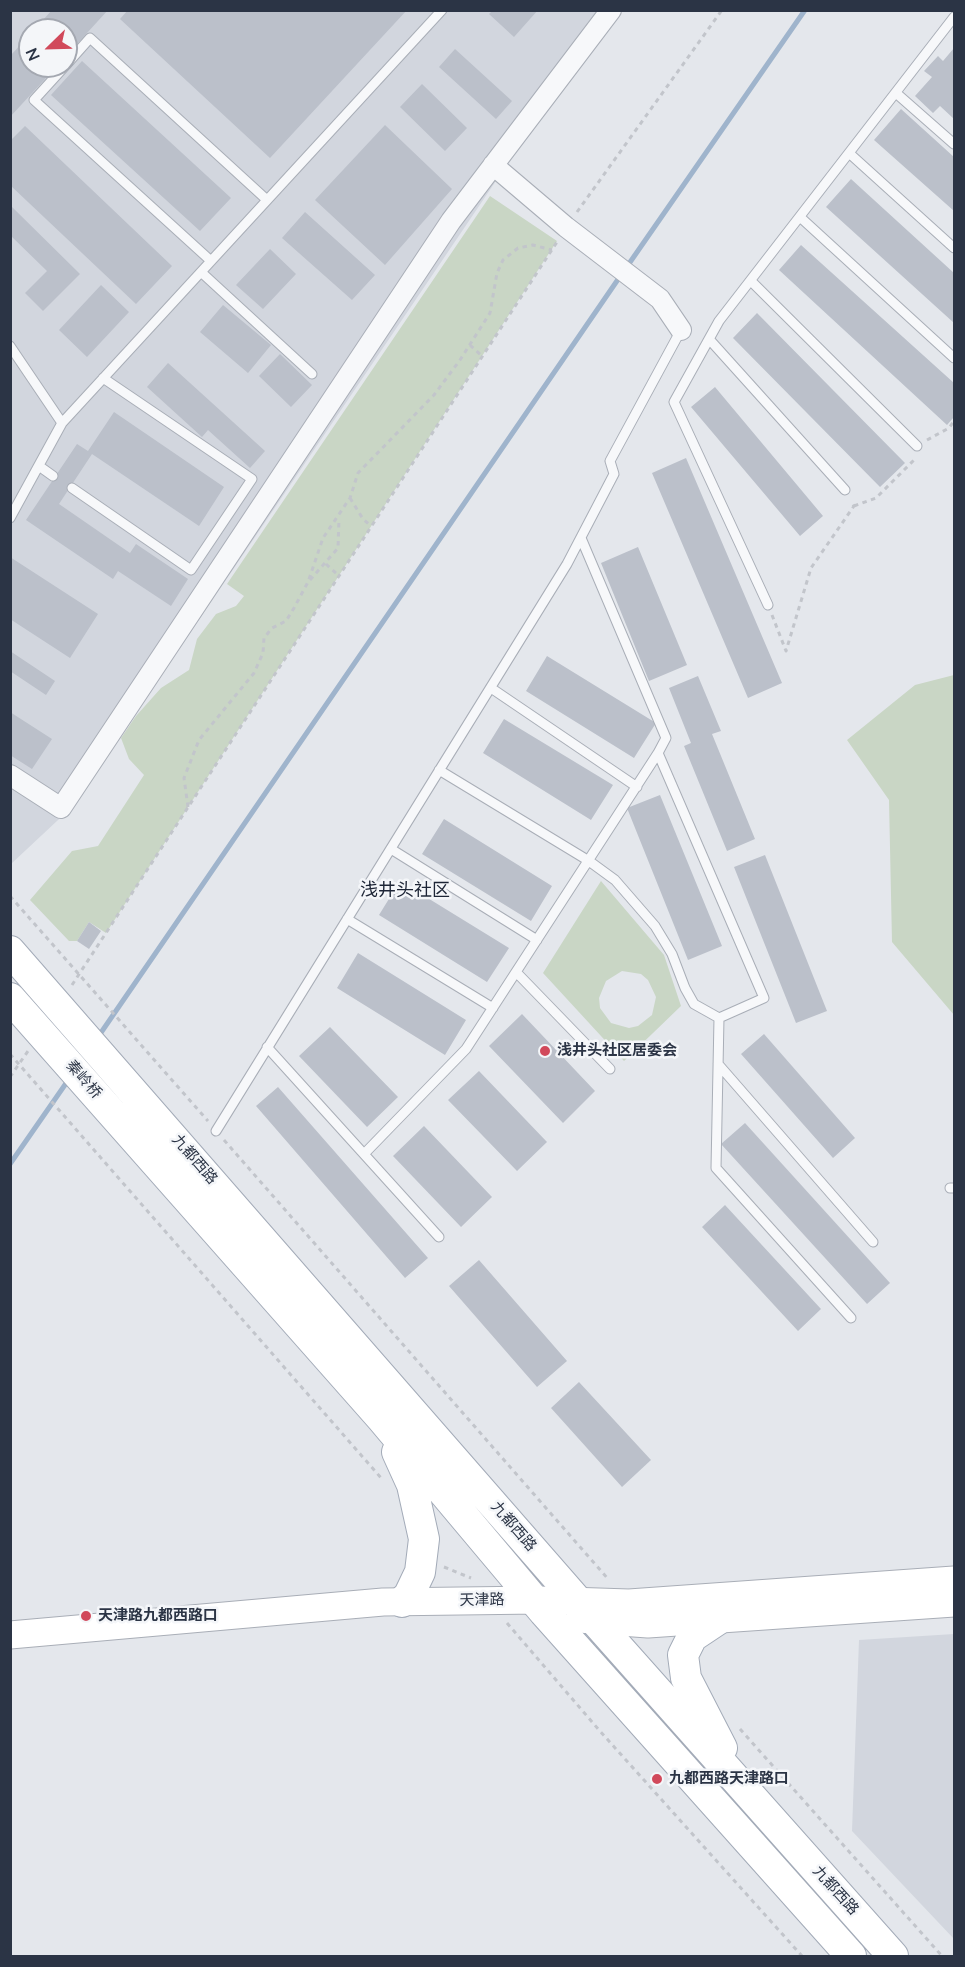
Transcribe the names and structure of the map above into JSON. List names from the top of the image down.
{
  "streets": {
    "main road": ["秦岭桥", "九都西路", "天津路"]
  },
  "crossings": [
    ["秦岭桥", "九都西路"],
    ["九都西路", "天津路"]
  ],
  "districts": ["浅井头社区"],
  "places": ["浅井头社区居委会", "天津路九都西路口", "九都西路天津路口"],
  "north": "bottom left"
}
